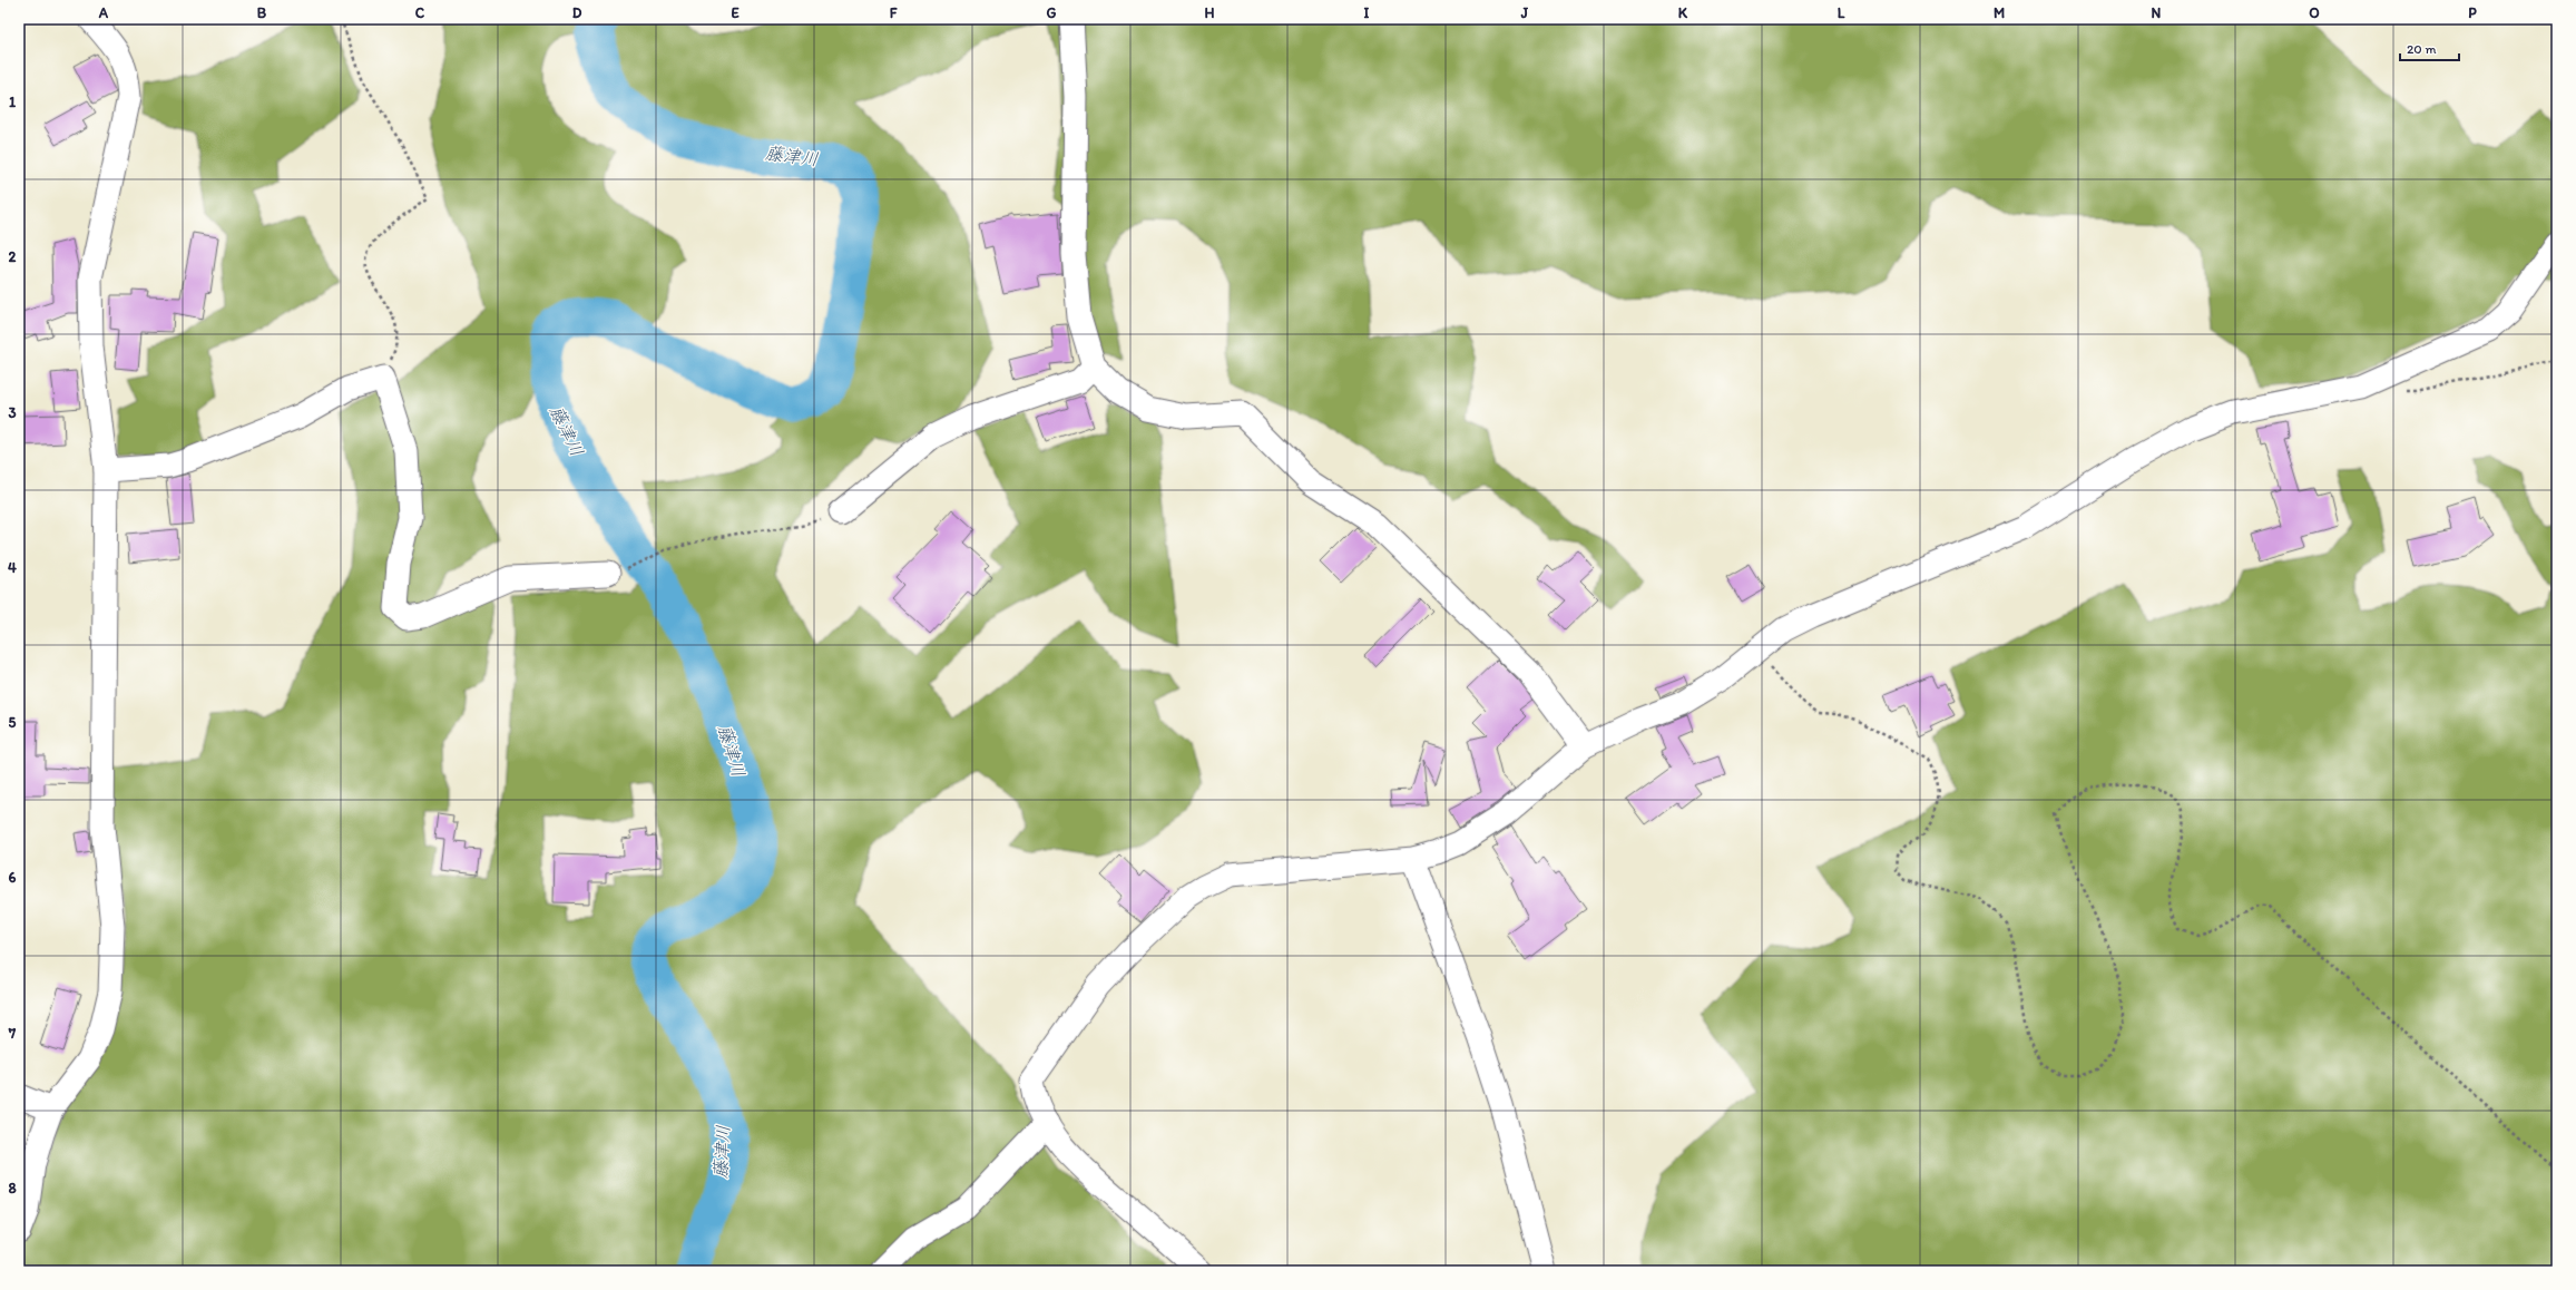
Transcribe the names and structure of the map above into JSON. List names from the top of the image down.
{
  "water": ["藤津川"],
  "scale_bar": "20 m",
  "grid": {
    "columns": [
      "A",
      "B",
      "C",
      "D",
      "E",
      "F",
      "G",
      "H",
      "I",
      "J",
      "K",
      "L",
      "M",
      "N",
      "O",
      "P"
    ],
    "rows": [
      "1",
      "2",
      "3",
      "4",
      "5",
      "6",
      "7",
      "8"
    ]
  }
}
